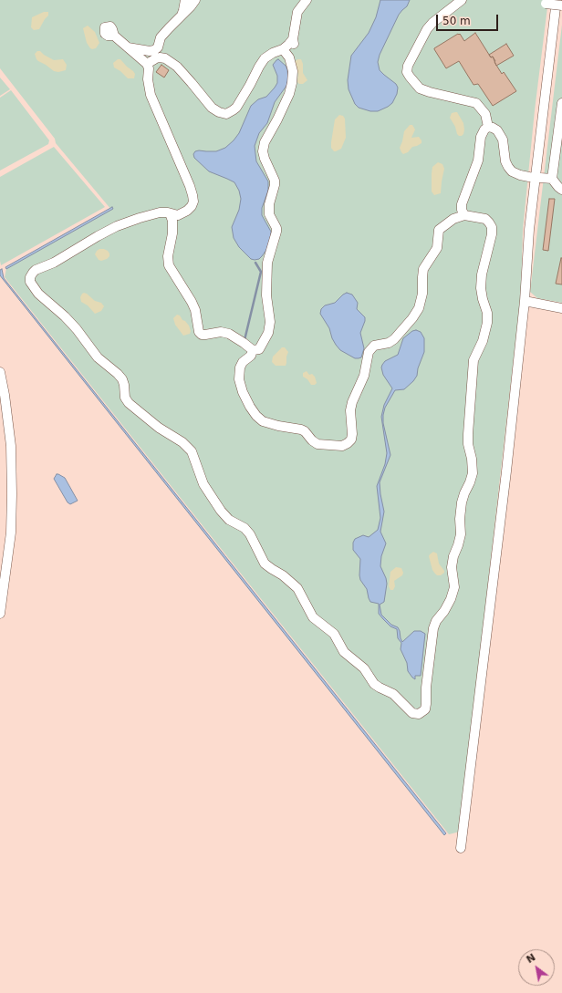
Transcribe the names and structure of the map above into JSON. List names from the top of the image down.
{
  "scale_bar": "50 m",
  "north": "top left"
}
